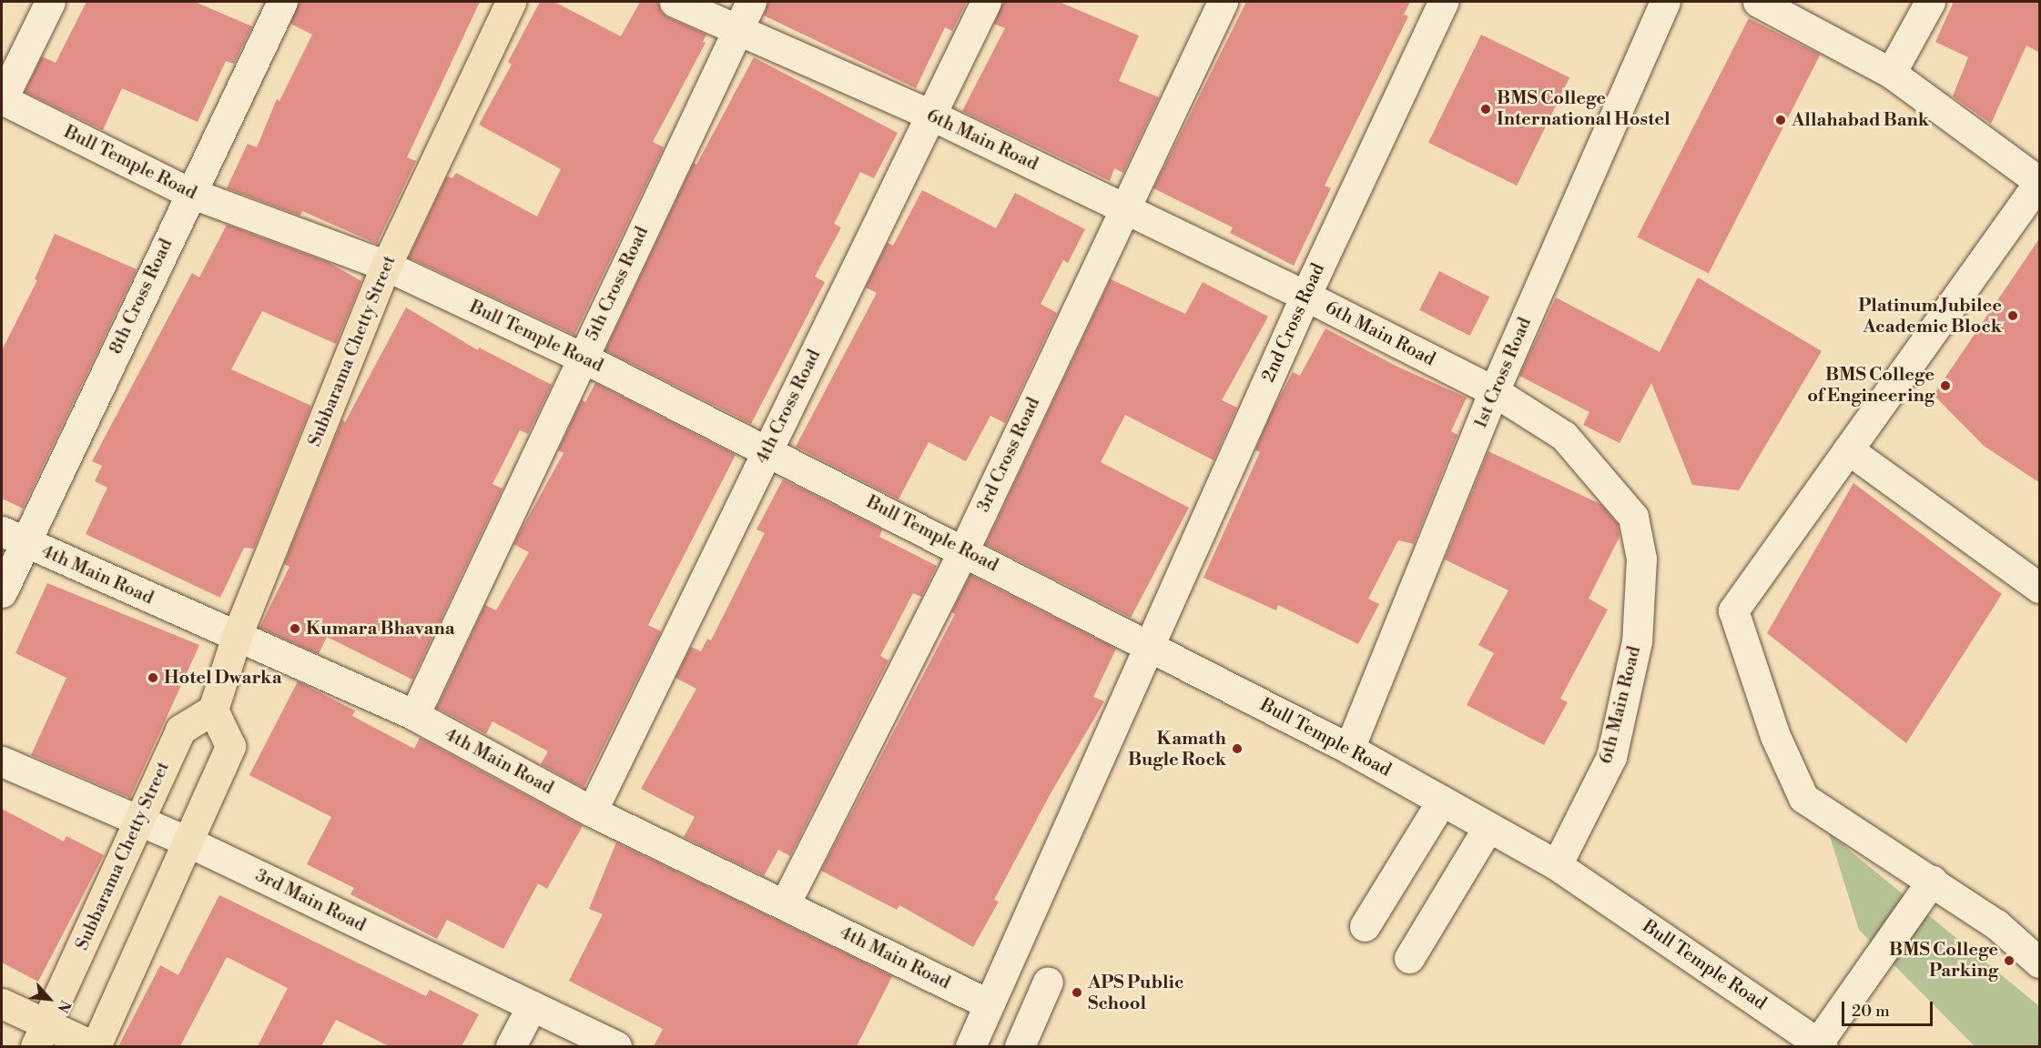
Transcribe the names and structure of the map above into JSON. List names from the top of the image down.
{
  "streets": {
    "main road": ["Subbarama Chetty Street"],
    "street": [
      "6th Main Road",
      "Bull Temple Road",
      "5th Cross Road",
      "8th Cross Road",
      "2nd Cross Road",
      "1st Cross Road",
      "4th Cross Road",
      "3rd Cross Road",
      "4th Main Road",
      "3rd Main Road"
    ]
  },
  "crossings": [
    ["6th Main Road", "Bull Temple Road"],
    ["6th Main Road", "5th Cross Road"],
    ["6th Main Road", "2nd Cross Road"],
    ["6th Main Road", "1st Cross Road"],
    ["6th Main Road", "4th Cross Road"],
    ["6th Main Road", "3rd Cross Road"],
    ["Bull Temple Road", "5th Cross Road"],
    ["Bull Temple Road", "8th Cross Road"],
    ["Bull Temple Road", "2nd Cross Road"],
    ["Bull Temple Road", "Subbarama Chetty Street"],
    ["Bull Temple Road", "1st Cross Road"],
    ["Bull Temple Road", "4th Cross Road"],
    ["Bull Temple Road", "3rd Cross Road"],
    ["5th Cross Road", "4th Main Road"],
    ["8th Cross Road", "4th Main Road"],
    ["2nd Cross Road", "4th Main Road"],
    ["Subbarama Chetty Street", "4th Main Road"],
    ["Subbarama Chetty Street", "3rd Main Road"],
    ["4th Cross Road", "4th Main Road"],
    ["3rd Cross Road", "4th Main Road"]
  ],
  "places": [
    "BMS College International Hostel",
    "Allahabad Bank",
    "Platinum Jubilee Academic Block",
    "BMS College of Engineering",
    "Kumara Bhavana",
    "Hotel Dwarka",
    "Kamath Bugle Rock",
    "BMS College Parking",
    "APS Public School"
  ],
  "scale_bar": "20 m",
  "north": "bottom right"
}
